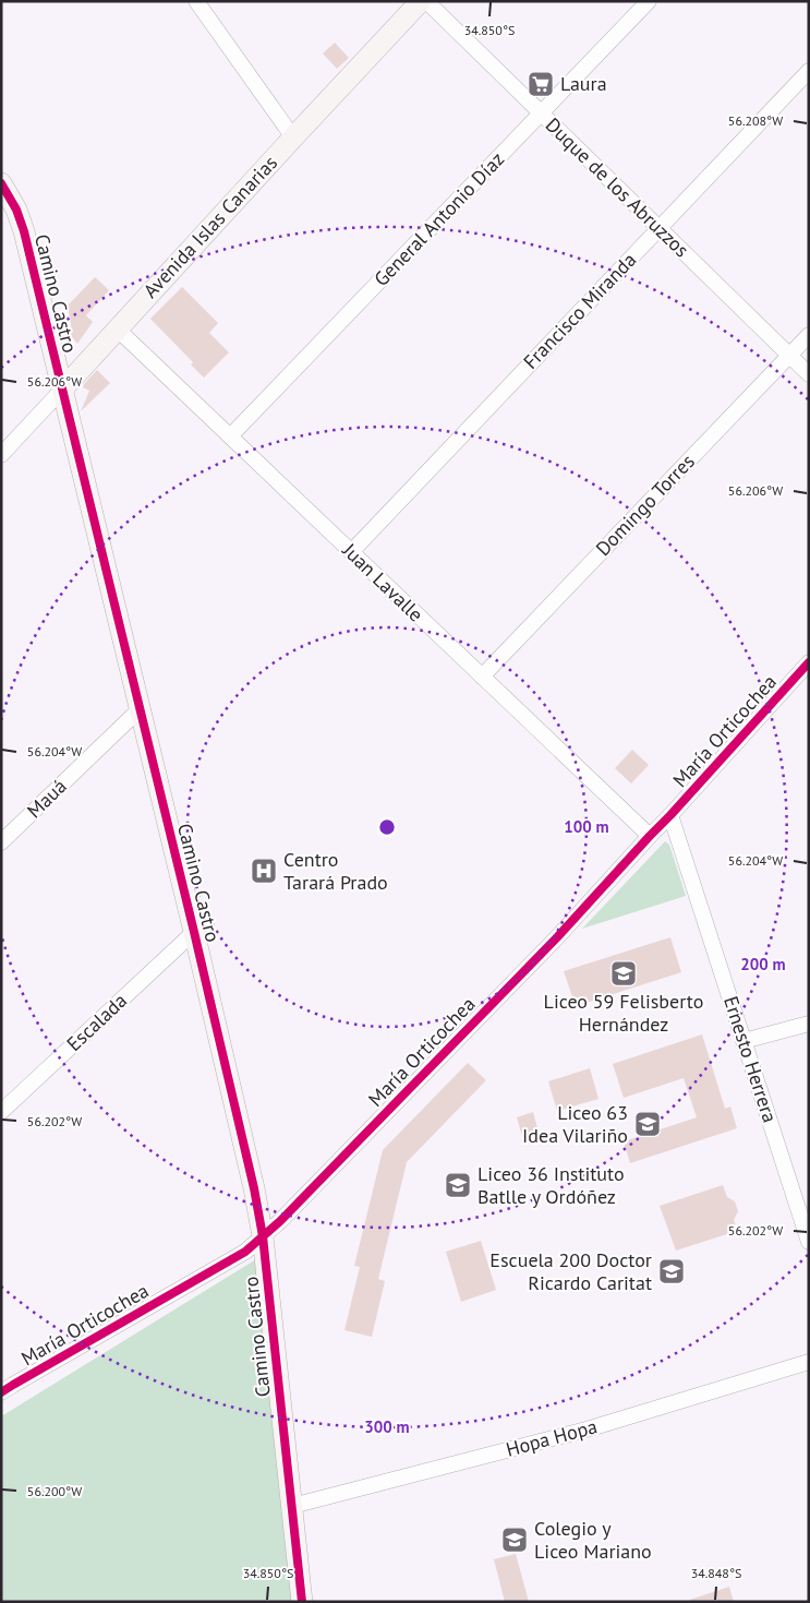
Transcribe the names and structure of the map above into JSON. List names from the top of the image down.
{
  "streets": {
    "street": [
      "Duque de los Abruzzos",
      "General Antonio Díaz",
      "Avenida Islas Canarias",
      "Camino Castro",
      "Francisco Miranda",
      "Domingo Torres",
      "Juan Lavalle",
      "María Orticochea",
      "Mauá",
      "Escalada",
      "Ernesto Herrera",
      "Hopa Hopa"
    ]
  },
  "crossings": [
    ["Duque de los Abruzzos", "General Antonio Díaz"],
    ["Duque de los Abruzzos", "Francisco Miranda"],
    ["Duque de los Abruzzos", "Domingo Torres"],
    ["General Antonio Díaz", "Juan Lavalle"],
    ["Avenida Islas Canarias", "Camino Castro"],
    ["Avenida Islas Canarias", "Juan Lavalle"],
    ["Camino Castro", "María Orticochea"],
    ["Camino Castro", "Mauá"],
    ["Camino Castro", "Escalada"],
    ["Camino Castro", "Hopa Hopa"],
    ["Francisco Miranda", "Juan Lavalle"],
    ["Domingo Torres", "Juan Lavalle"],
    ["Juan Lavalle", "María Orticochea"],
    ["María Orticochea", "Ernesto Herrera"]
  ],
  "places": {
    "supermarket": ["Laura"],
    "hospital": ["Centro Tarará Prado"],
    "school or university": [
      "Liceo 59 Felisberto Hernández",
      "Liceo 63 Idea Vilariño",
      "Liceo 36 Instituto Batlle y Ordóñez",
      "Escuela 200 Doctor Ricardo Caritat",
      "Colegio y Liceo Mariano"
    ]
  },
  "coordinates": [
    "34.850°S",
    "56.208°W",
    "56.206°W",
    "56.204°W",
    "56.202°W",
    "56.200°W",
    "34.848°S"
  ],
  "rings": ["100 m", "200 m", "300 m"]
}
